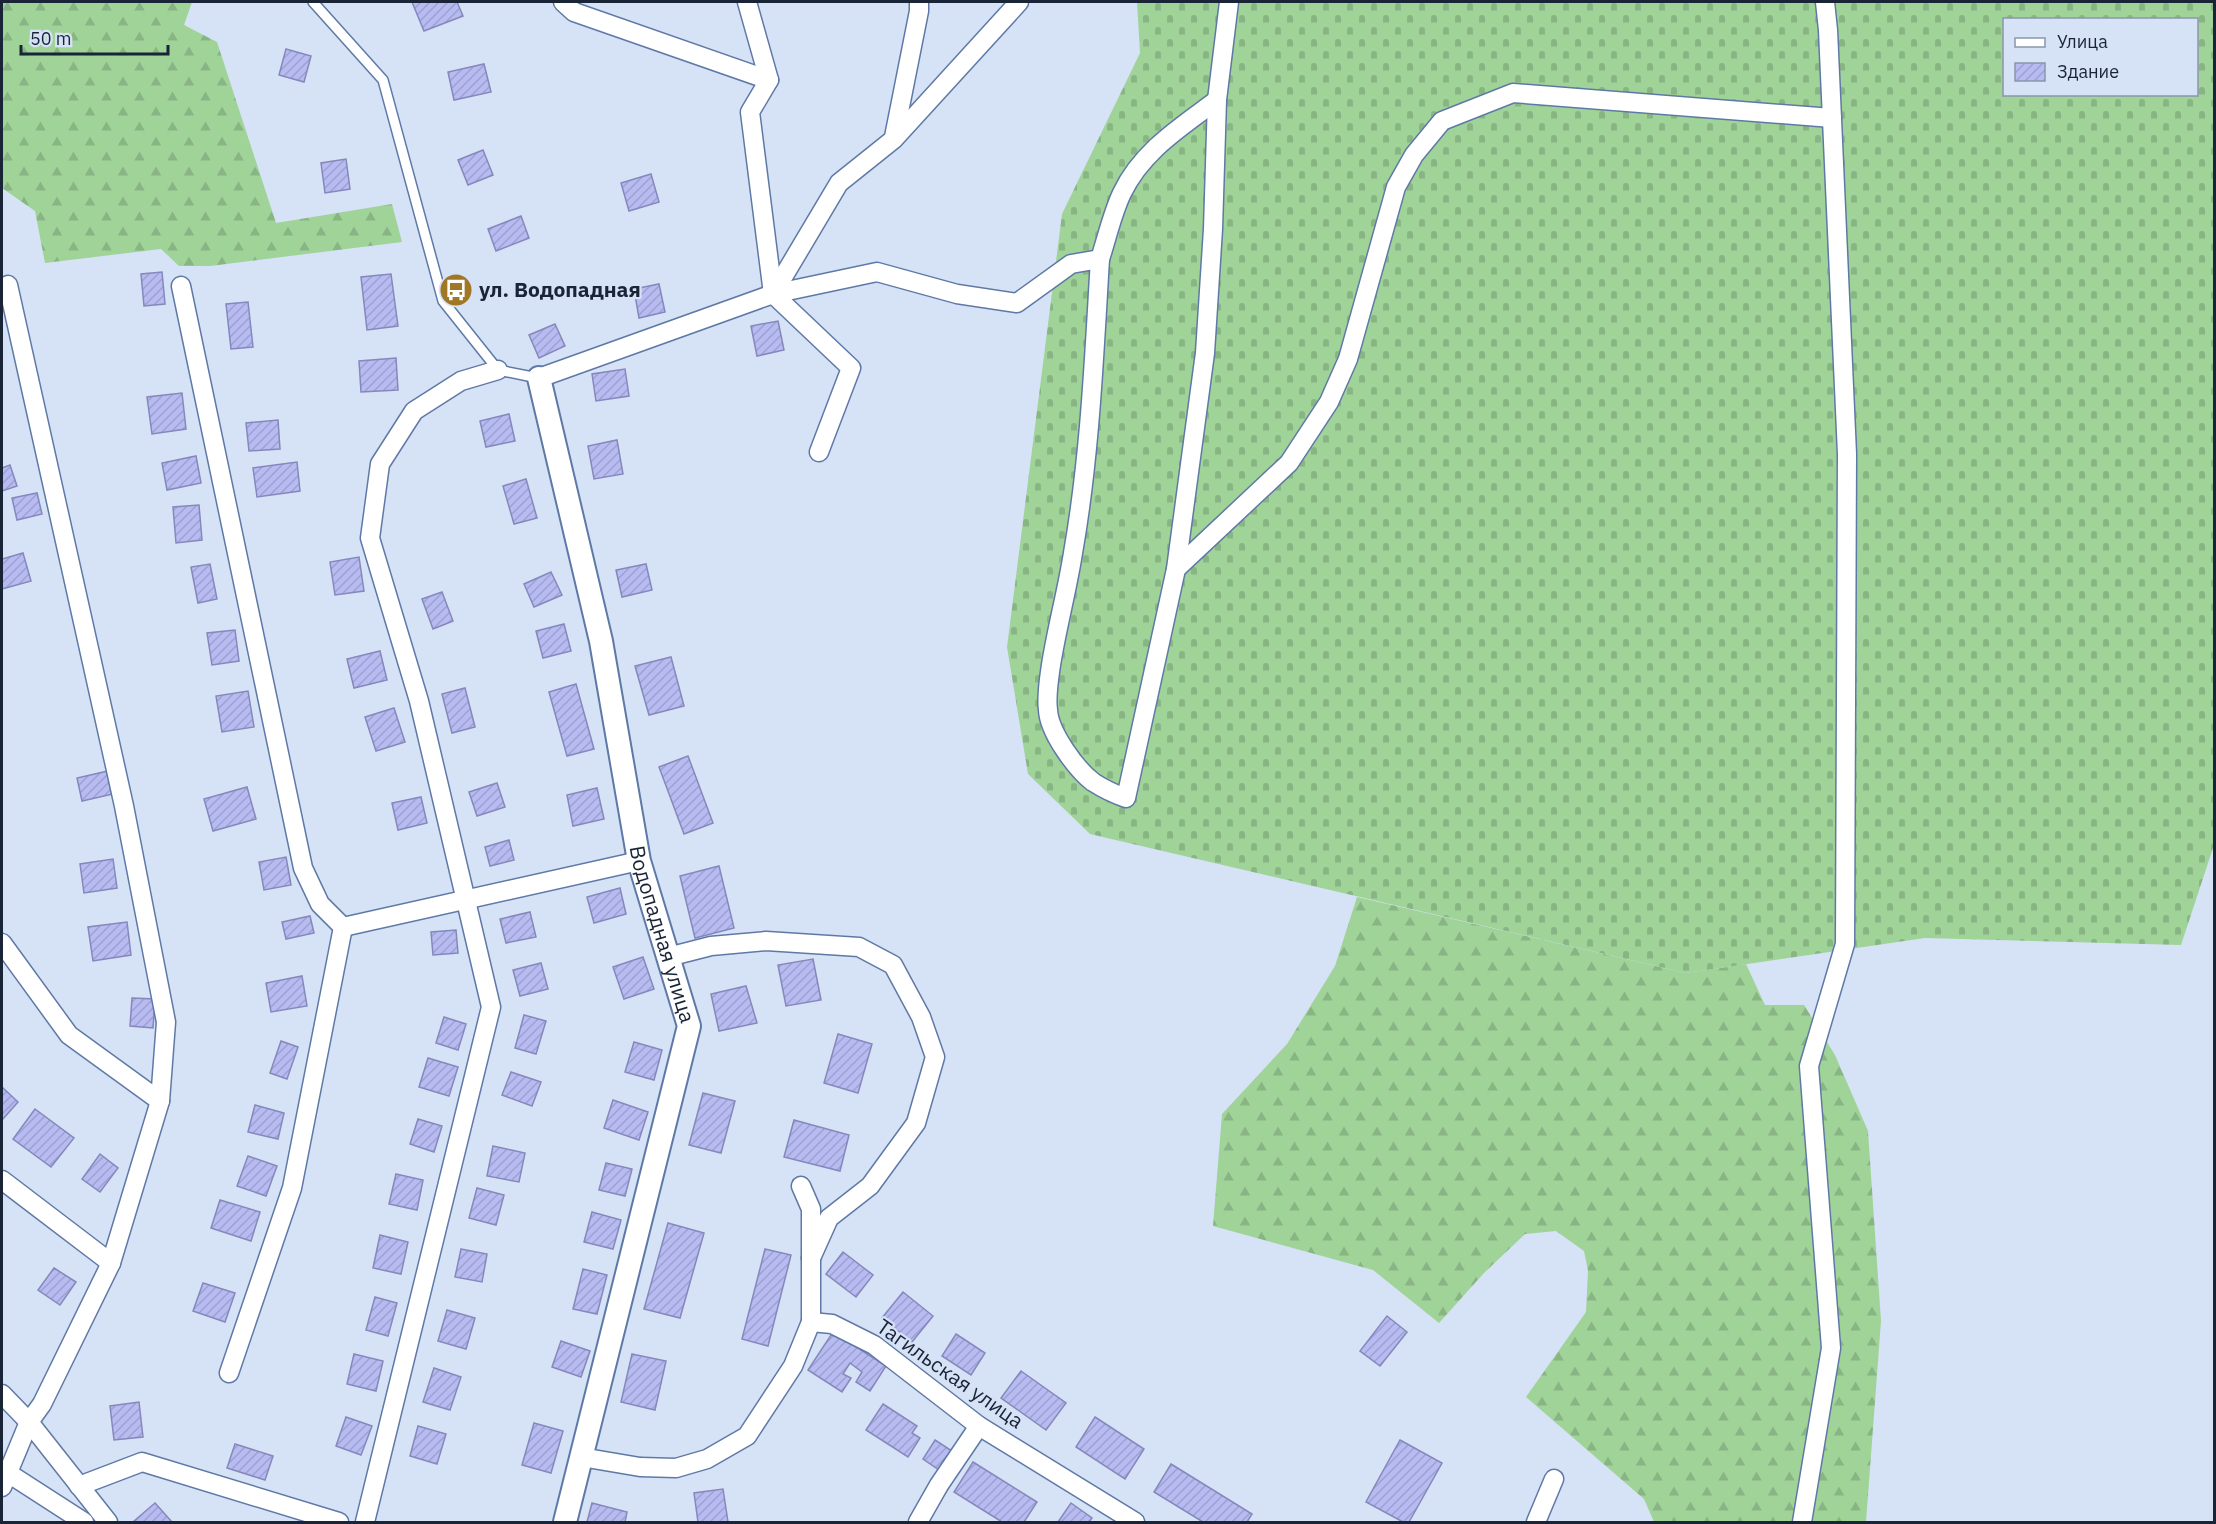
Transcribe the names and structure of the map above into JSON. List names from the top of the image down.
{
  "streets": {
    "street": ["Водопадная улица", "Тагильская улица"]
  },
  "places": {
    "bus stop": ["ул. Водопадная"]
  },
  "legend": ["Улица", "Здание"],
  "scale_bar": "50 m"
}
